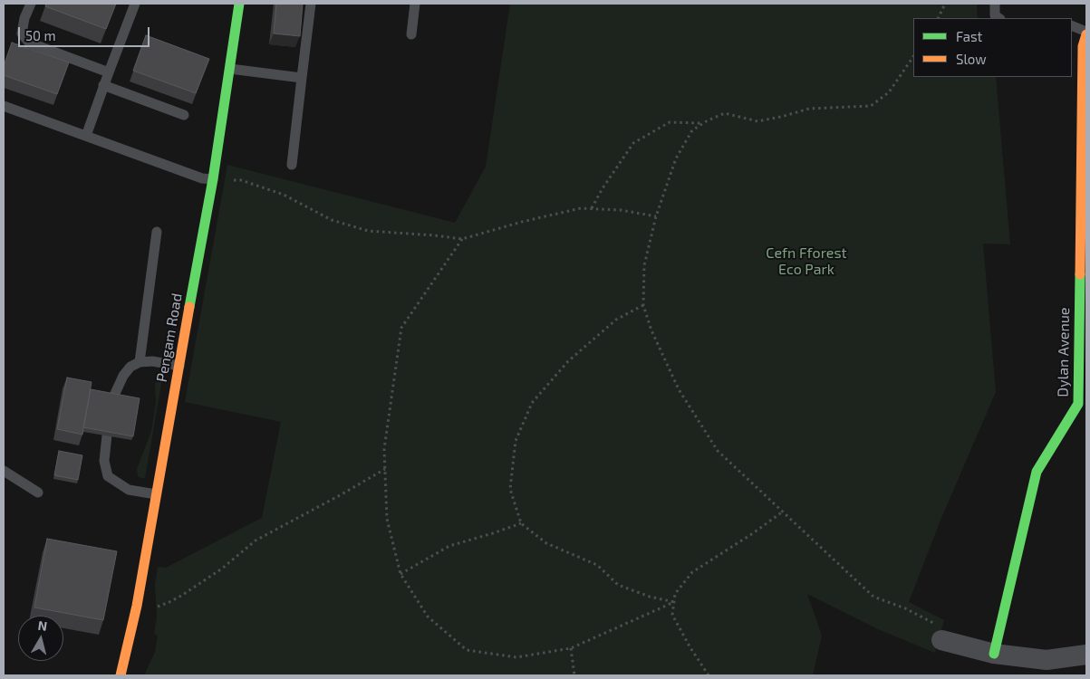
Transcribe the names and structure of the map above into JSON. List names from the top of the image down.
{
  "streets": {
    "main road": ["Pengam Road", "Dylan Avenue"]
  },
  "parks": ["Cefn Fforest Eco Park"],
  "legend": ["Fast", "Slow"],
  "scale_bar": "50 m",
  "north": "top"
}
